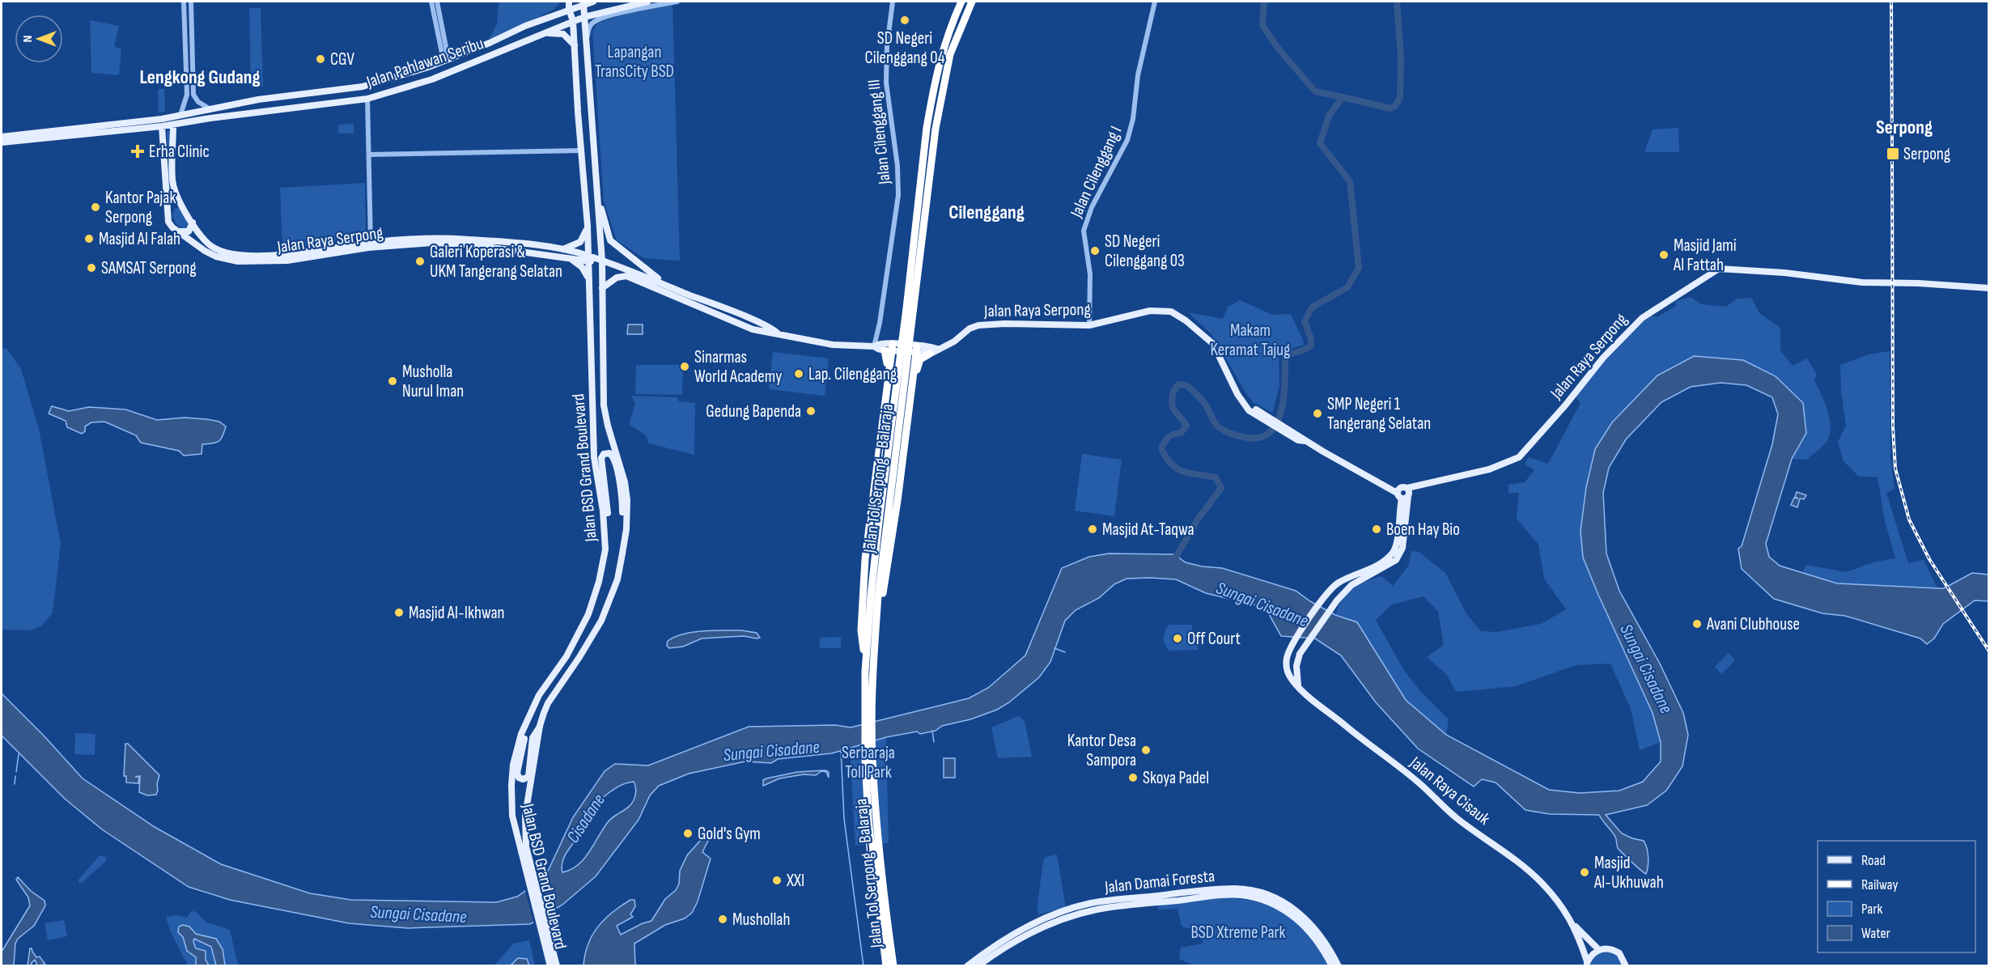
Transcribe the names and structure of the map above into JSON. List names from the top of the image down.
{
  "streets": {
    "highway": ["Jalan Tol Serpong–Balaraja"],
    "main road": [
      "Jalan Pahlawan Seribu",
      "Jalan Raya Serpong",
      "Jalan BSD Grand Boulevard",
      "Jalan Raya Cisauk",
      "Jalan Damai Foresta"
    ],
    "street": ["Jalan Cilenggang III", "Jalan Cilenggang I"]
  },
  "crossings": [
    ["Jalan Pahlawan Seribu", "Jalan Raya Serpong"],
    ["Jalan Pahlawan Seribu", "Jalan BSD Grand Boulevard"],
    ["Jalan Cilenggang III", "Jalan Raya Serpong"],
    ["Jalan Cilenggang I", "Jalan Raya Serpong"],
    ["Jalan Raya Serpong", "Jalan BSD Grand Boulevard"],
    ["Jalan Raya Serpong", "Jalan Raya Cisauk"]
  ],
  "districts": ["Lengkong Gudang", "Serpong", "Cilenggang"],
  "water": ["Sungai Cisadane", "Cisadane"],
  "parks": [
    "Lapangan TransCity BSD",
    "Makam Keramat Tajug",
    "Serbaraja Toll Park",
    "BSD Xtreme Park"
  ],
  "places": {
    "other": [
      "SD Negeri Cilenggang 04",
      "CGV",
      "Kantor Pajak Serpong",
      "Masjid Al Falah",
      "SD Negeri Cilenggang 03",
      "Masjid Jami Al Fattah",
      "Galeri Koperasi & UKM Tangerang Selatan",
      "SAMSAT Serpong",
      "Sinarmas World Academy",
      "Lap. Cilenggang",
      "Musholla Nurul Iman",
      "Gedung Bapenda",
      "SMP Negeri 1 Tangerang Selatan",
      "Masjid At-Taqwa",
      "Boen Hay Bio",
      "Masjid Al-Ikhwan",
      "Avani Clubhouse",
      "Off Court",
      "Kantor Desa Sampora",
      "Skoya Padel",
      "Gold's Gym",
      "Masjid Al-Ukhuwah",
      "XXI",
      "Mushollah"
    ],
    "health": ["Erha Clinic"],
    "transit": ["Serpong"]
  },
  "legend": [
    "Road",
    "Railway",
    "Park",
    "Water"
  ],
  "north": "left"
}
